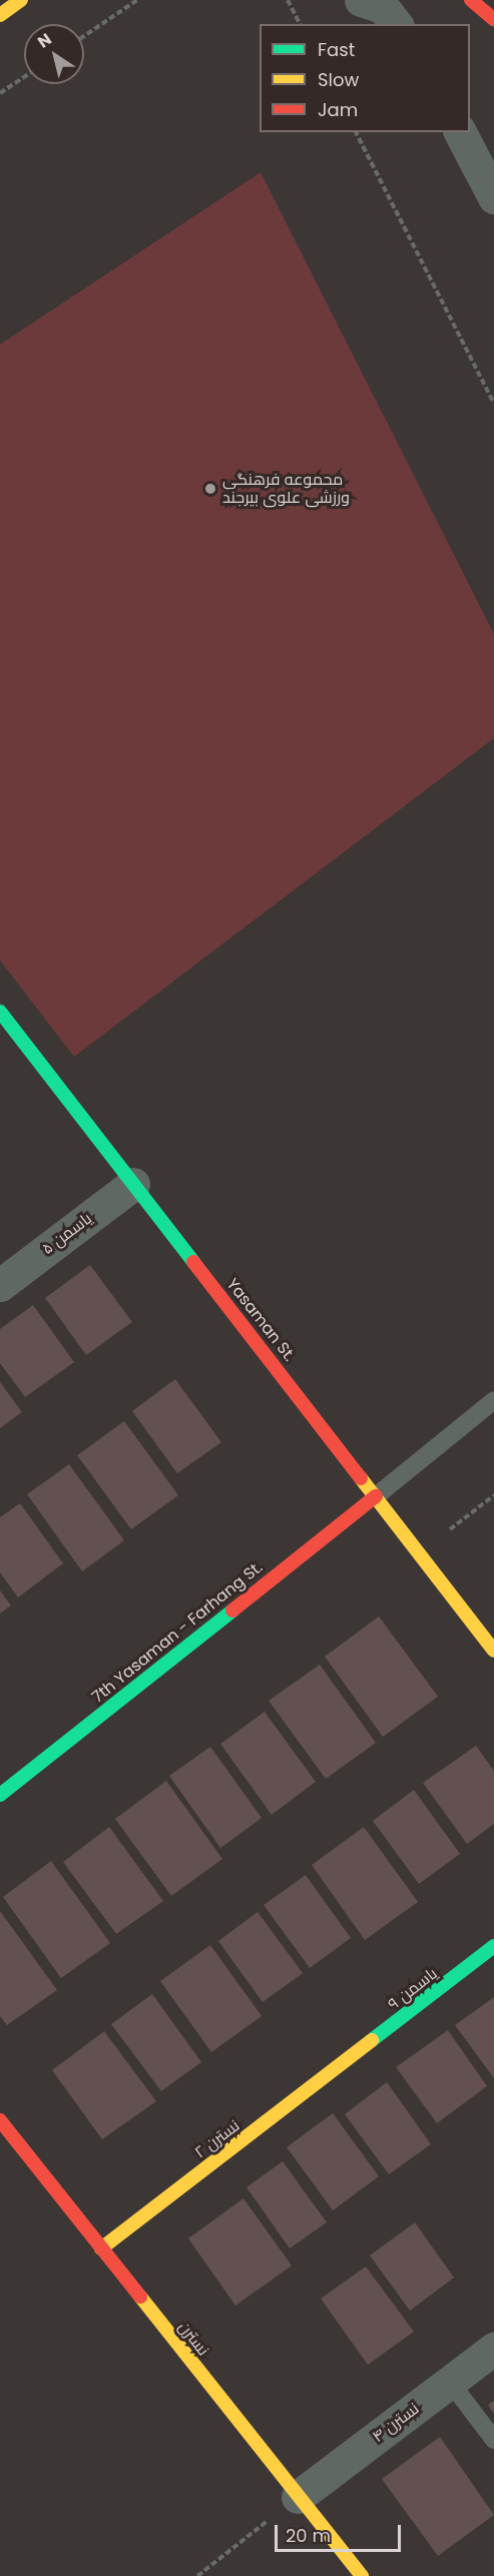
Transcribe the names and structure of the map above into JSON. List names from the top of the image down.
{
  "streets": {
    "street": [
      "یاسمن ۵",
      "Yasaman St.",
      "7th Yasaman - Farhang St.",
      "یاسمن ۹",
      "نسترن ۲",
      "نسترن",
      "نسترن ۴"
    ]
  },
  "crossings": [
    ["یاسمن ۵", "Yasaman St."],
    ["Yasaman St.", "7th Yasaman - Farhang St."],
    ["یاسمن ۹", "نسترن ۲"],
    ["نسترن ۲", "نسترن"],
    ["نسترن", "نسترن ۴"]
  ],
  "places": ["مجموعه فرهنگی ورزشی علوی بیرجند"],
  "legend": ["Fast", "Slow", "Jam"],
  "scale_bar": "20 m",
  "north": "top left"
}
